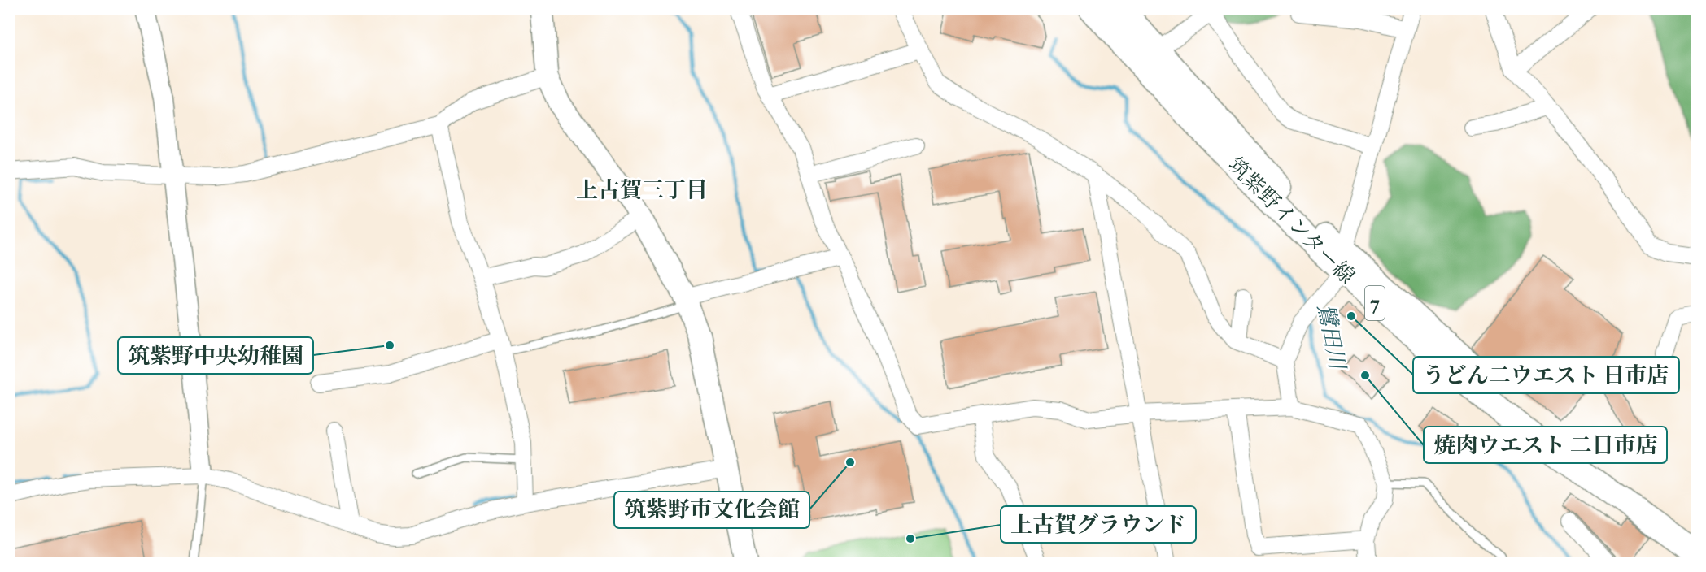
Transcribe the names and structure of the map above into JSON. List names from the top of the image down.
{
  "streets": {
    "main road": ["筑紫野インター線", "7"]
  },
  "districts": ["上古賀三丁目"],
  "water": ["鷺田川"],
  "places": [
    "うどん二ウエスト 日市店",
    "筑紫野中央幼稚園",
    "焼肉ウエスト 二日市店",
    "筑紫野市文化会館",
    "上古賀グラウンド"
  ]
}
